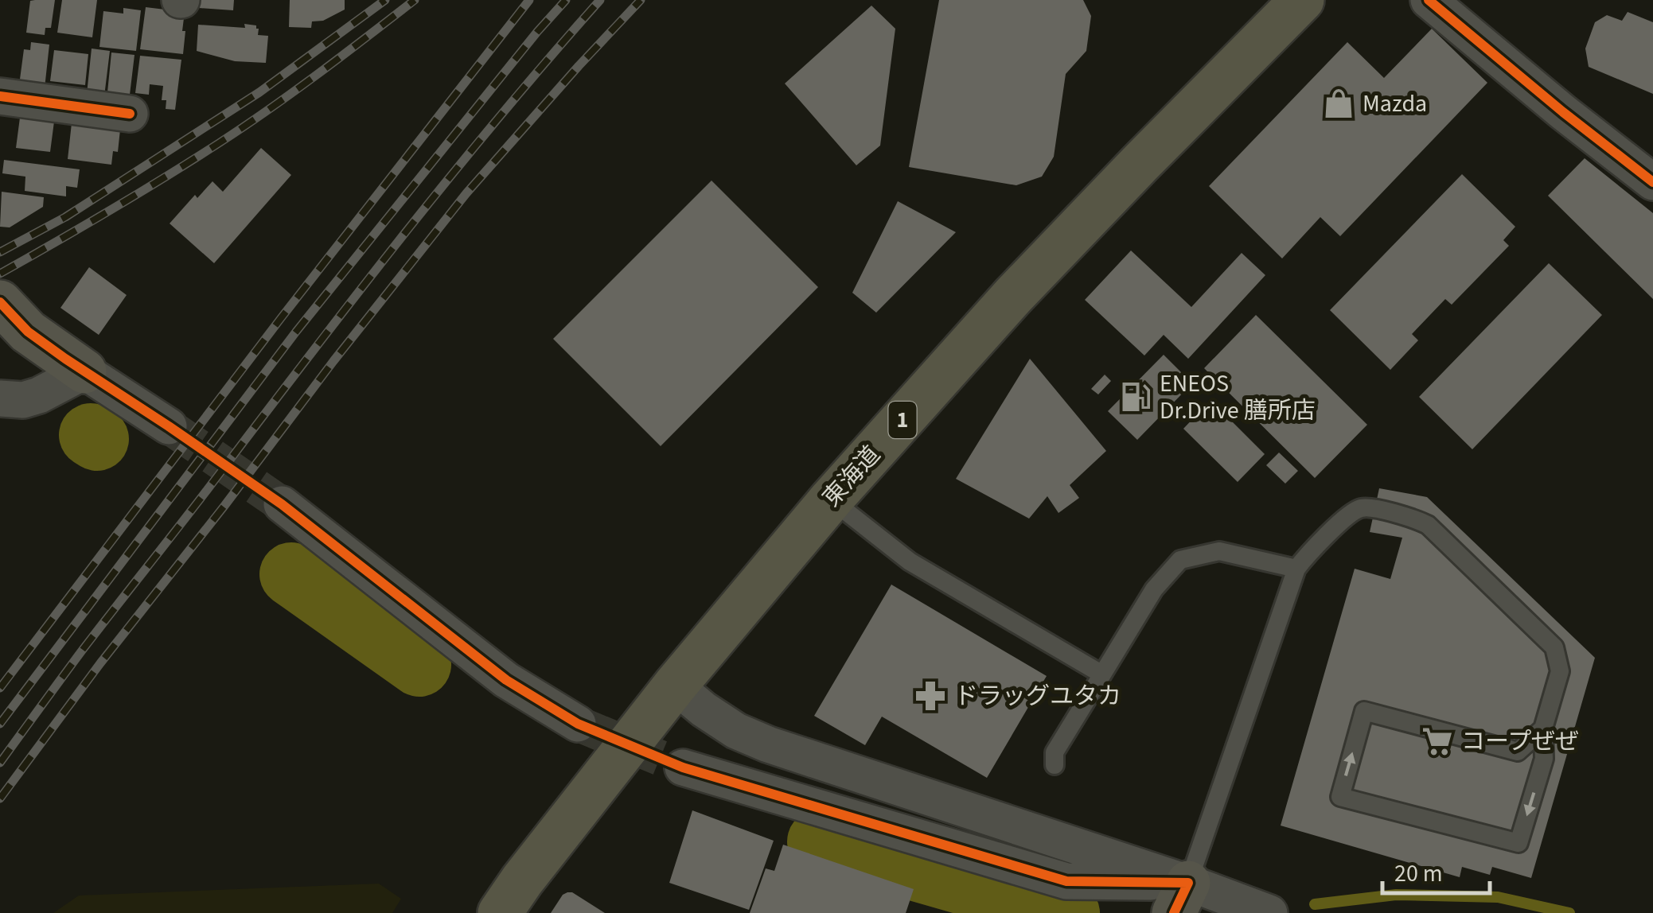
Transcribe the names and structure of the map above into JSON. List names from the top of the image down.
{
  "streets": {
    "highway": ["1", "東海道"]
  },
  "places": {
    "shop": ["Mazda"],
    "fuel station": ["ENEOS Dr.Drive 膳所店"],
    "pharmacy": ["ドラッグユタカ"],
    "supermarket": ["コープぜぜ"]
  },
  "scale_bar": "20 m"
}
